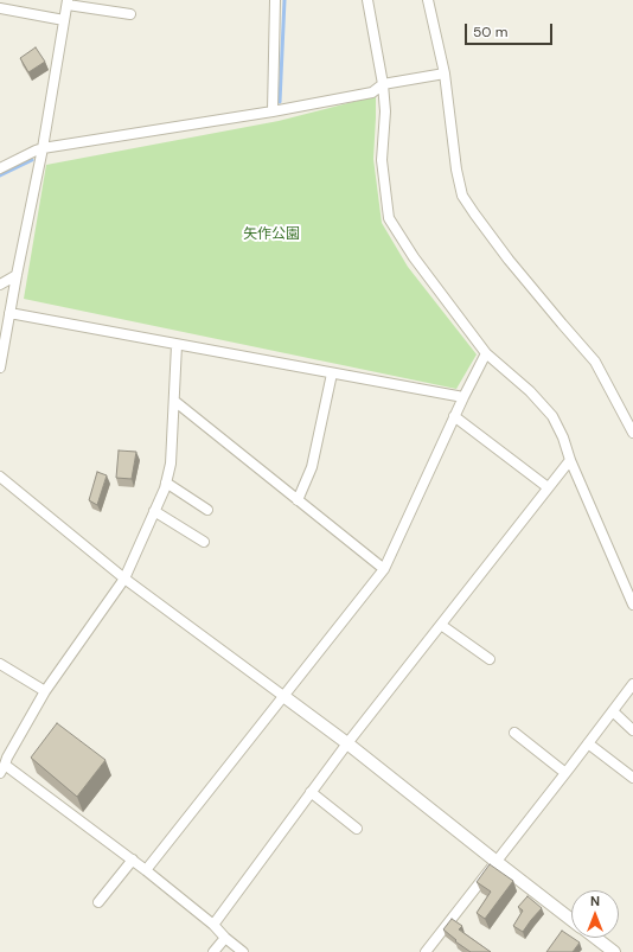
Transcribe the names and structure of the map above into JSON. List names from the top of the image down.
{
  "parks": ["矢作公園"],
  "scale_bar": "50 m",
  "north": "top"
}
